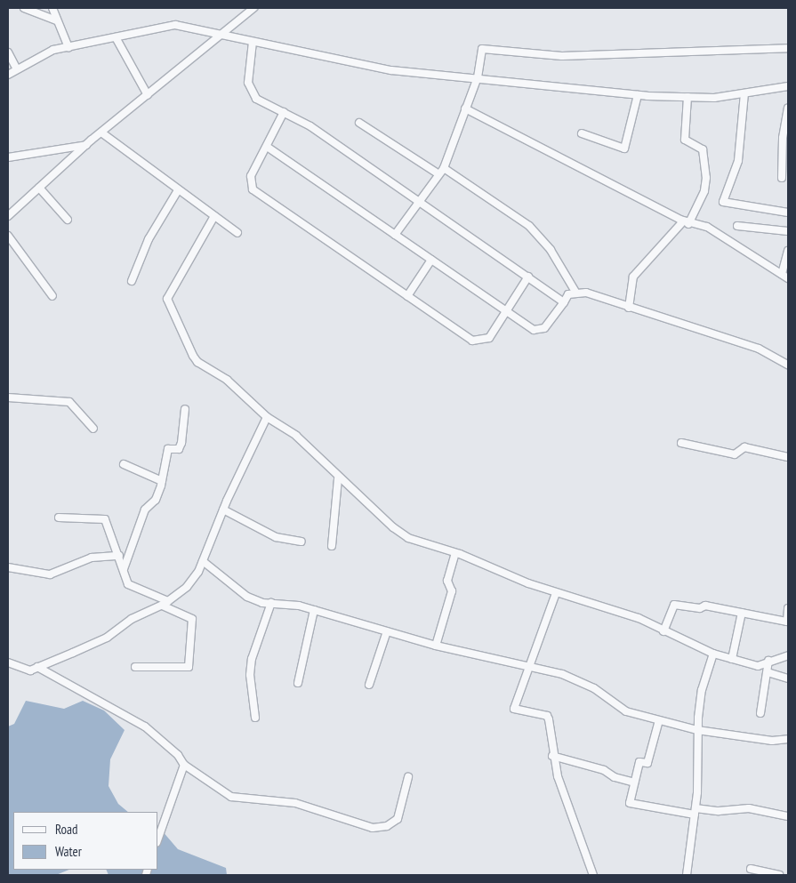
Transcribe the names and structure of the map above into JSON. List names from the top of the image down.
{
  "legend": ["Road", "Water"]
}
